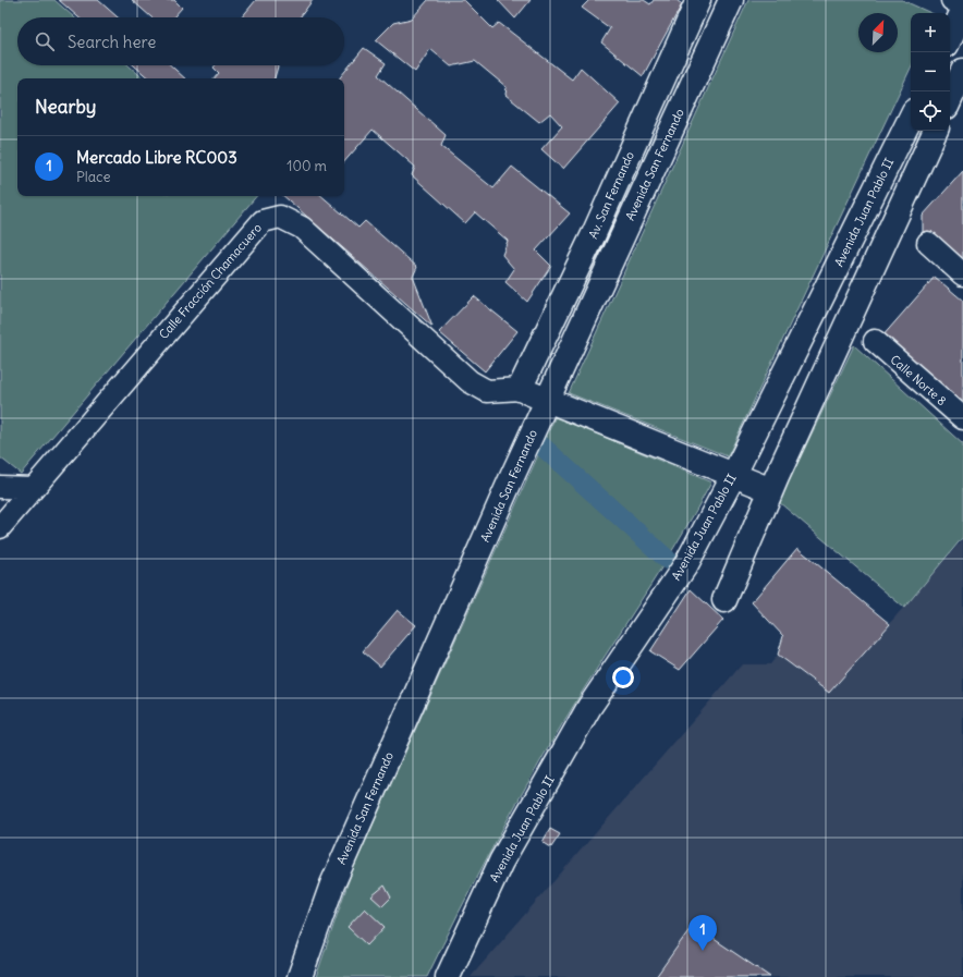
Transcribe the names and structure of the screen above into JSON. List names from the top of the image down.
{
  "streets": {
    "street": [
      "Avenida San Fernando",
      "Av. San Fernando",
      "Avenida Juan Pablo II",
      "Calle Fracción Chamacuero",
      "Calle Norte 8"
    ]
  },
  "crossings": [
    ["Av. San Fernando", "Calle Fracción Chamacuero"]
  ],
  "north": "top right",
  "page": {
    "map_buttons": ["+", "−"],
    "search": "Search here",
    "heading": "Nearby",
    "list": [
      {
        "mark": "1",
        "name": "Mercado Libre RC003",
        "note": "Place",
        "value": "100 m"
      }
    ],
    "pins": "1"
  }
}
